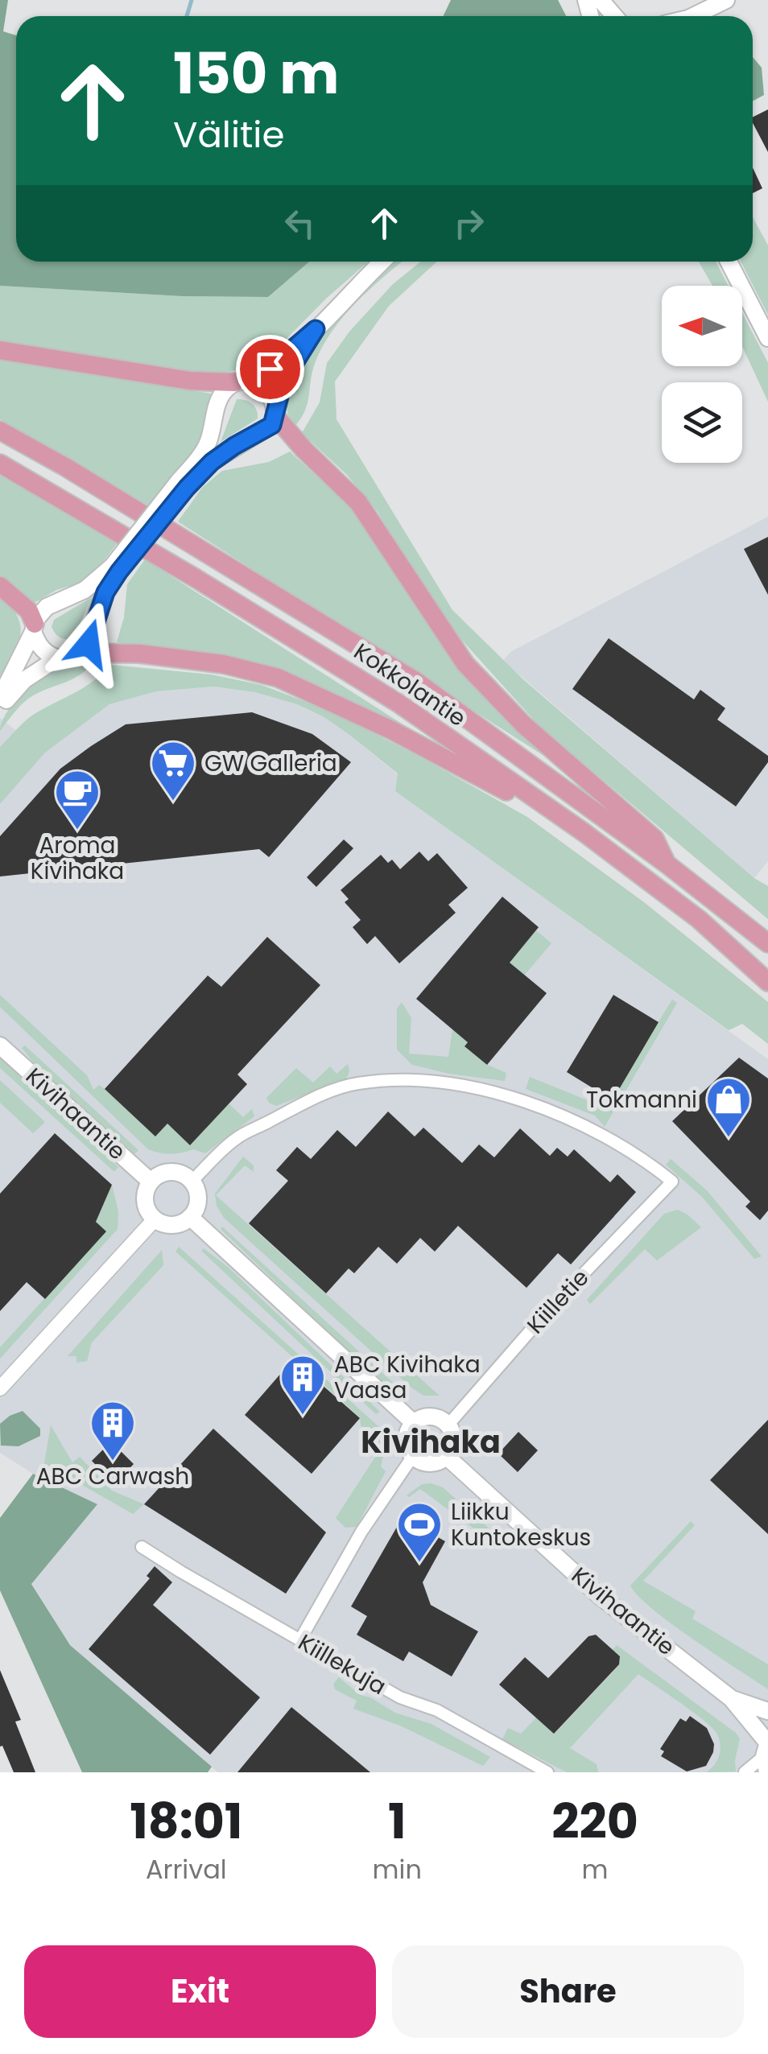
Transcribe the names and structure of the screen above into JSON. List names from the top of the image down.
{
  "streets": {
    "highway": ["Kokkolantie"],
    "main road": ["Kivihaantie"],
    "street": ["Kiilletie", "Kiillekuja"]
  },
  "crossings": [
    ["Kivihaantie", "Kiilletie"]
  ],
  "districts": ["Kivihaka"],
  "places": {
    "supermarket": ["GW Galleria"],
    "cafe": ["Aroma Kivihaka"],
    "shop": ["Tokmanni"],
    "building": ["ABC Kivihaka Vaasa", "ABC Carwash"],
    "sports": ["Liikku Kuntokeskus"]
  },
  "north": "left",
  "page": {
    "turn": ["150 m", "Välitie"],
    "eta": [
      "18:01",
      "Arrival",
      "1",
      "min",
      "220",
      "m"
    ],
    "buttons": ["Exit", "Share"]
  }
}
